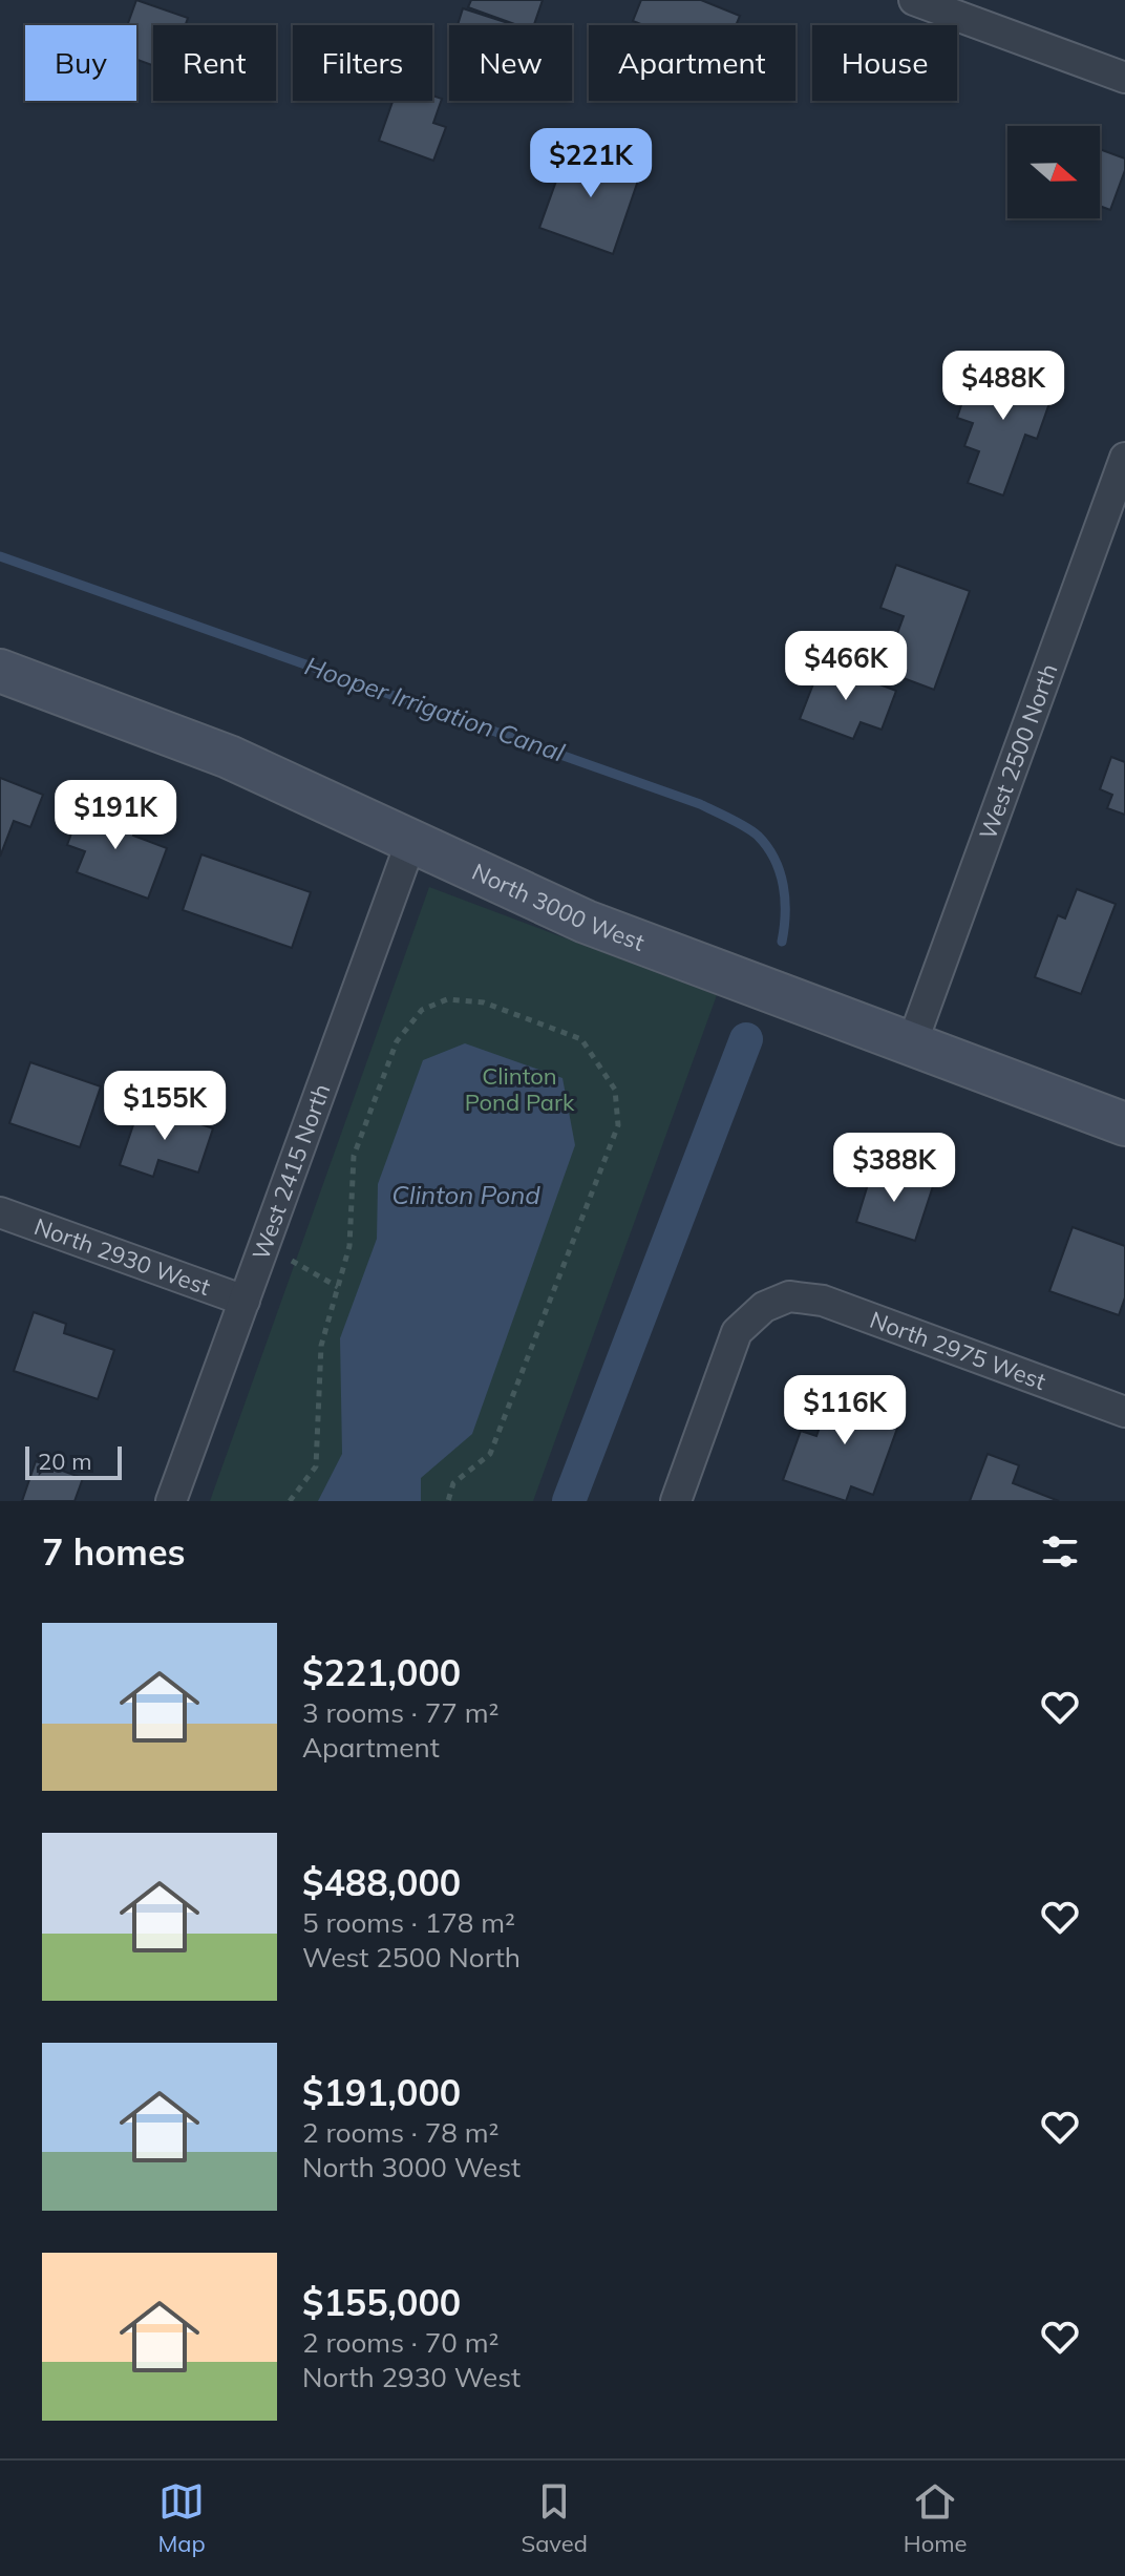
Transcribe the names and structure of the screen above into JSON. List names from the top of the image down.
{
  "streets": {
    "main road": ["North 3000 West"],
    "street": [
      "West 2500 North",
      "West 2415 North",
      "North 2930 West",
      "North 2975 West"
    ]
  },
  "crossings": [
    ["West 2500 North", "North 3000 West"],
    ["North 3000 West", "West 2415 North"],
    ["West 2415 North", "North 2930 West"]
  ],
  "water": ["Hooper Irrigation Canal", "Clinton Pond"],
  "parks": ["Clinton Pond Park"],
  "scale_bar": "20 m",
  "north": "right",
  "page": {
    "chip": [
      "Buy",
      "Rent",
      "Filters",
      "New",
      "Apartment",
      "House"
    ],
    "price": [
      "$221K",
      "$488K",
      "$466K",
      "$191K",
      "$155K",
      "$388K",
      "$116K"
    ],
    "scale": "20 m",
    "heading": "7 homes",
    "list": [
      {
        "name": "$221,000",
        "note": "3 rooms · 77 m² · Apartment"
      },
      {
        "name": "$488,000",
        "note": "5 rooms · 178 m² · West 2500 North"
      },
      {
        "name": "$191,000",
        "note": "2 rooms · 78 m² · North 3000 West"
      },
      {
        "name": "$155,000",
        "note": "2 rooms · 70 m² · North 2930 West"
      }
    ],
    "tabs": ["Map", "Saved", "Home"]
  }
}
